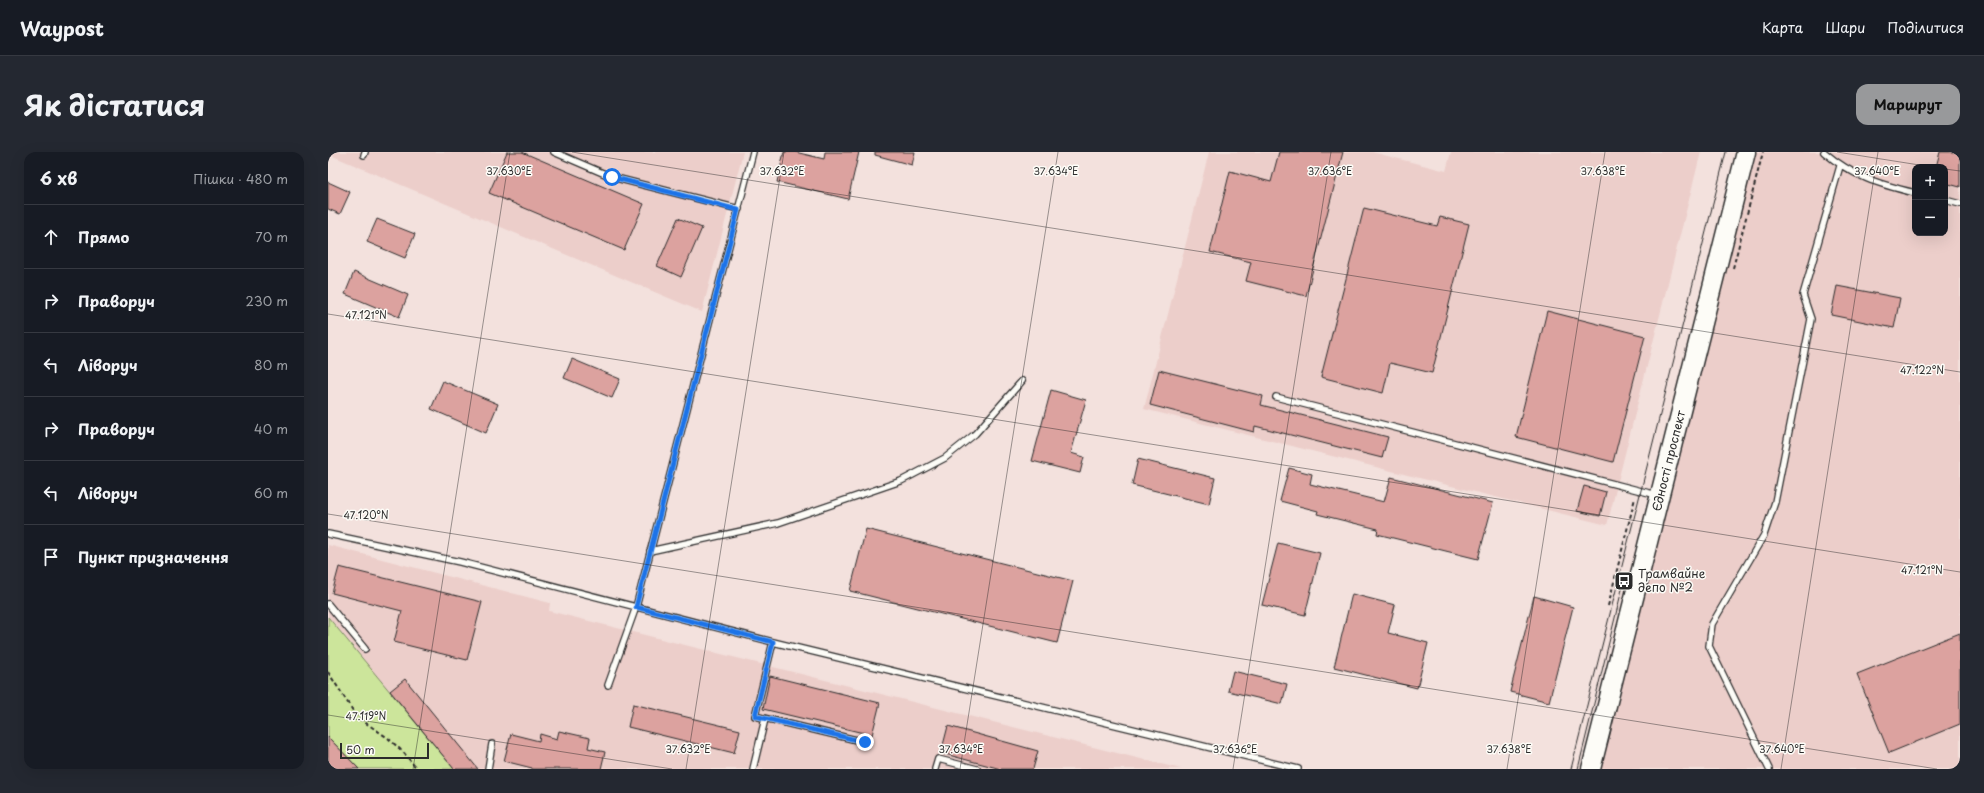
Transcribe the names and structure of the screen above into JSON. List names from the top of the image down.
{
  "streets": {
    "main road": ["Єдності проспект"]
  },
  "places": {
    "bus stop": ["Трамвайне депо №2"]
  },
  "scale_bar": "50 m",
  "page": {
    "header": "Waypost",
    "nav": ["Карта", "Шари", "Поділитися"],
    "title": "Як дістатися",
    "buttons": "Маршрут",
    "heading": ["6 хв", "Пішки · 480 m"],
    "map_buttons": ["+", "−"],
    "list": [
      ["Прямо", "70 m"],
      ["Праворуч", "230 m"],
      ["Ліворуч", "80 m"],
      ["Праворуч", "40 m"],
      ["Ліворуч", "60 m"],
      "Пункт призначення"
    ],
    "scale": "50 m"
  },
  "coordinates": [
    "37.630°E",
    "37.632°E",
    "37.634°E",
    "37.636°E",
    "37.638°E",
    "37.640°E",
    "47.121°N",
    "47.122°N",
    "47.120°N",
    "47.119°N"
  ]
}
